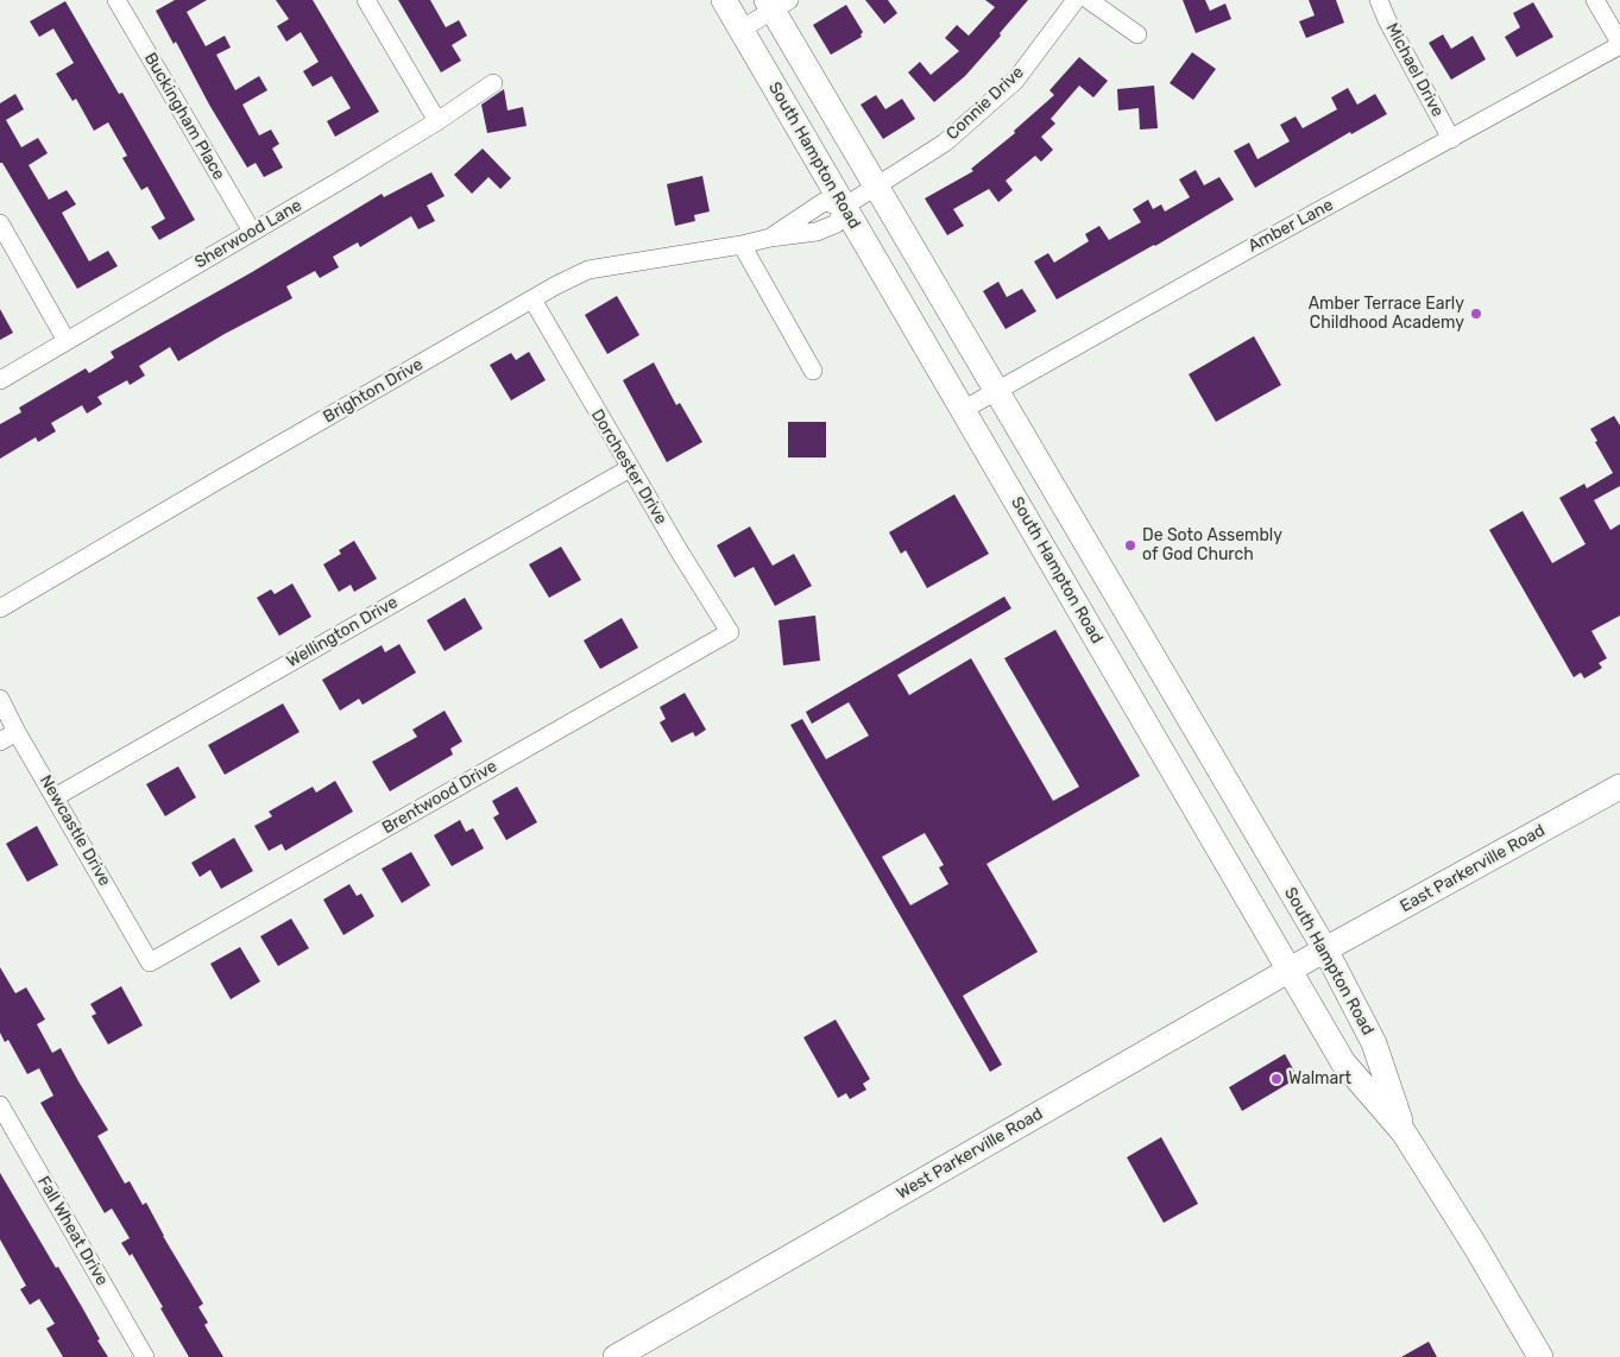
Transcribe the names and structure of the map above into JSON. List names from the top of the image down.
{
  "streets": {
    "main road": ["South Hampton Road", "East Parkerville Road", "West Parkerville Road"],
    "street": [
      "Michael Drive",
      "Connie Drive",
      "Buckingham Place",
      "Amber Lane",
      "Sherwood Lane",
      "Brighton Drive",
      "Dorchester Drive",
      "Wellington Drive",
      "Brentwood Drive",
      "Newcastle Drive",
      "Fall Wheat Drive"
    ]
  },
  "crossings": [
    ["Michael Drive", "Amber Lane"],
    ["Connie Drive", "South Hampton Road"],
    ["Connie Drive", "Brighton Drive"],
    ["Buckingham Place", "Sherwood Lane"],
    ["South Hampton Road", "Amber Lane"],
    ["South Hampton Road", "Brighton Drive"],
    ["South Hampton Road", "East Parkerville Road"],
    ["South Hampton Road", "West Parkerville Road"],
    ["Brighton Drive", "Dorchester Drive"],
    ["Dorchester Drive", "Wellington Drive"],
    ["Dorchester Drive", "Brentwood Drive"],
    ["Wellington Drive", "Newcastle Drive"],
    ["Brentwood Drive", "Newcastle Drive"],
    ["East Parkerville Road", "West Parkerville Road"]
  ],
  "places": ["Amber Terrace Early Childhood Academy", "De Soto Assembly of God Church", "Walmart"]
}
